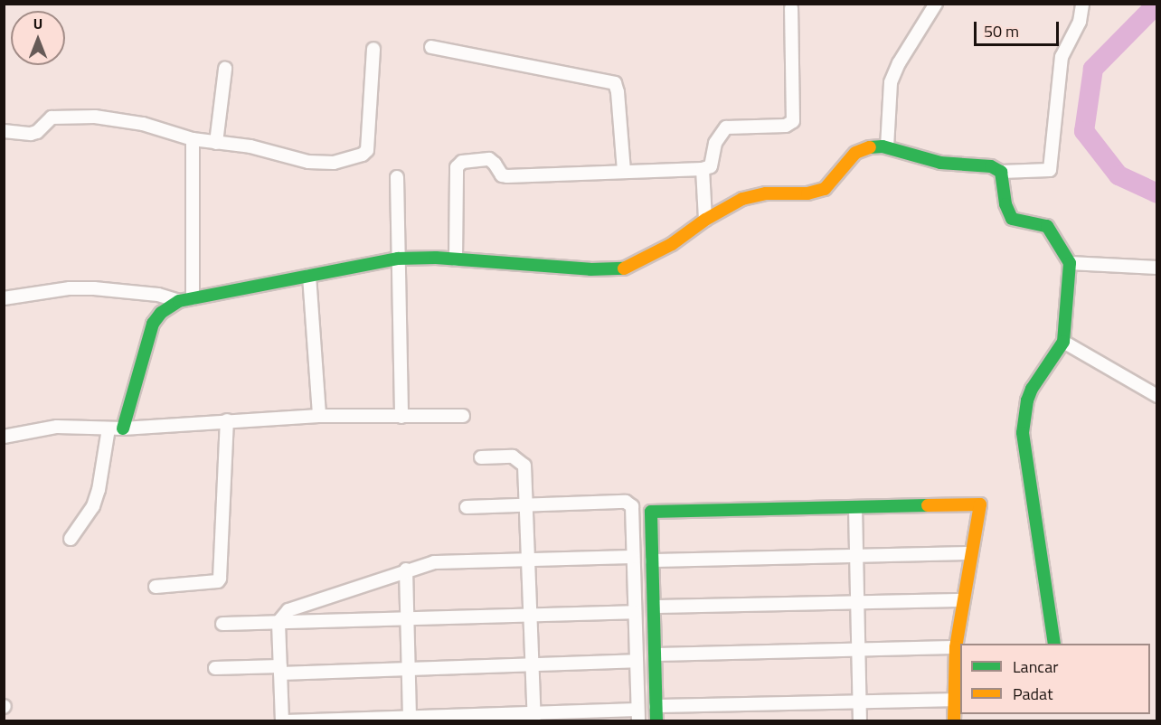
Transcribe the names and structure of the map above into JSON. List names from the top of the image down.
{
  "legend": ["Lancar", "Padat"],
  "scale_bar": "50 m",
  "north": "top"
}
